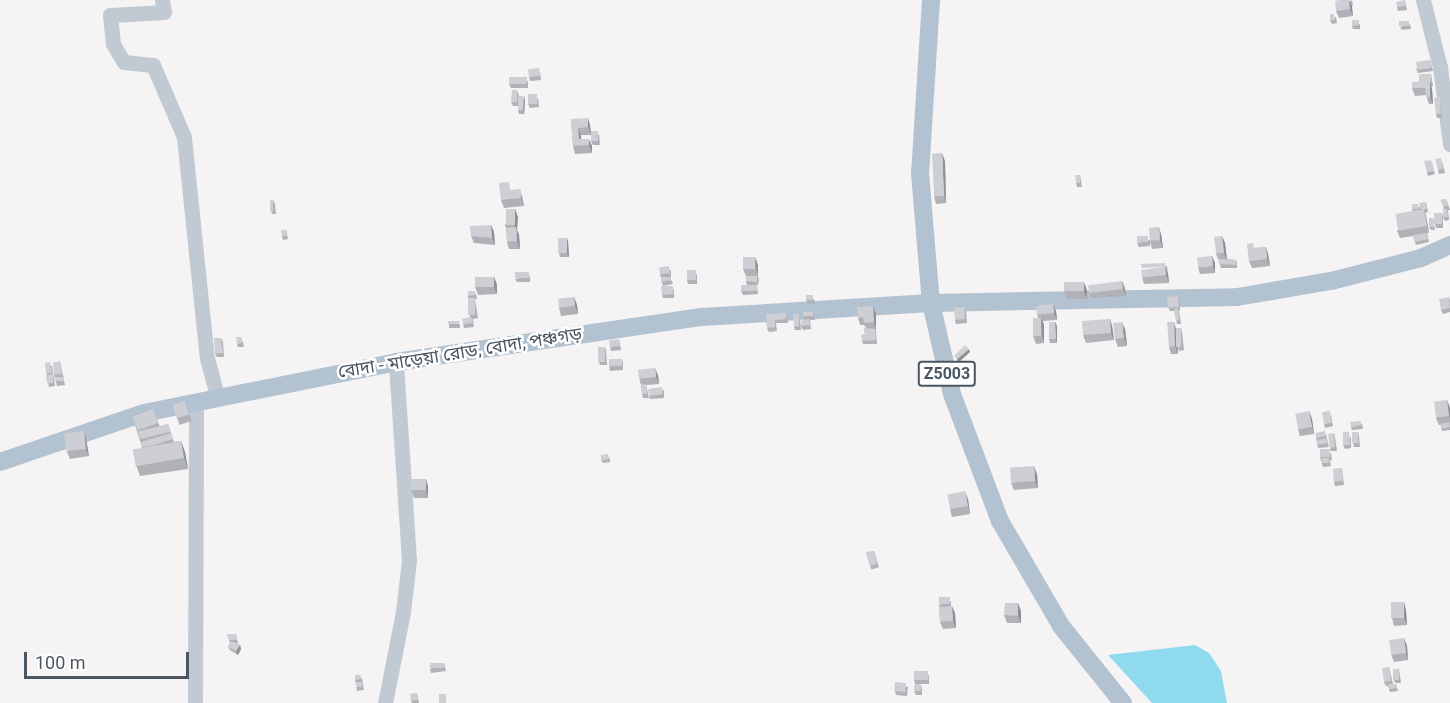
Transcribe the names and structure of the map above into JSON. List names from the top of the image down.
{
  "streets": {
    "main road": ["বোদা - মাড়েয়া রোড, বোদা, পঞ্চগড়", "Z5003"]
  },
  "crossings": [
    ["বোদা - মাড়েয়া রোড, বোদা, পঞ্চগড়", "Z5003"]
  ],
  "scale_bar": "100 m"
}
